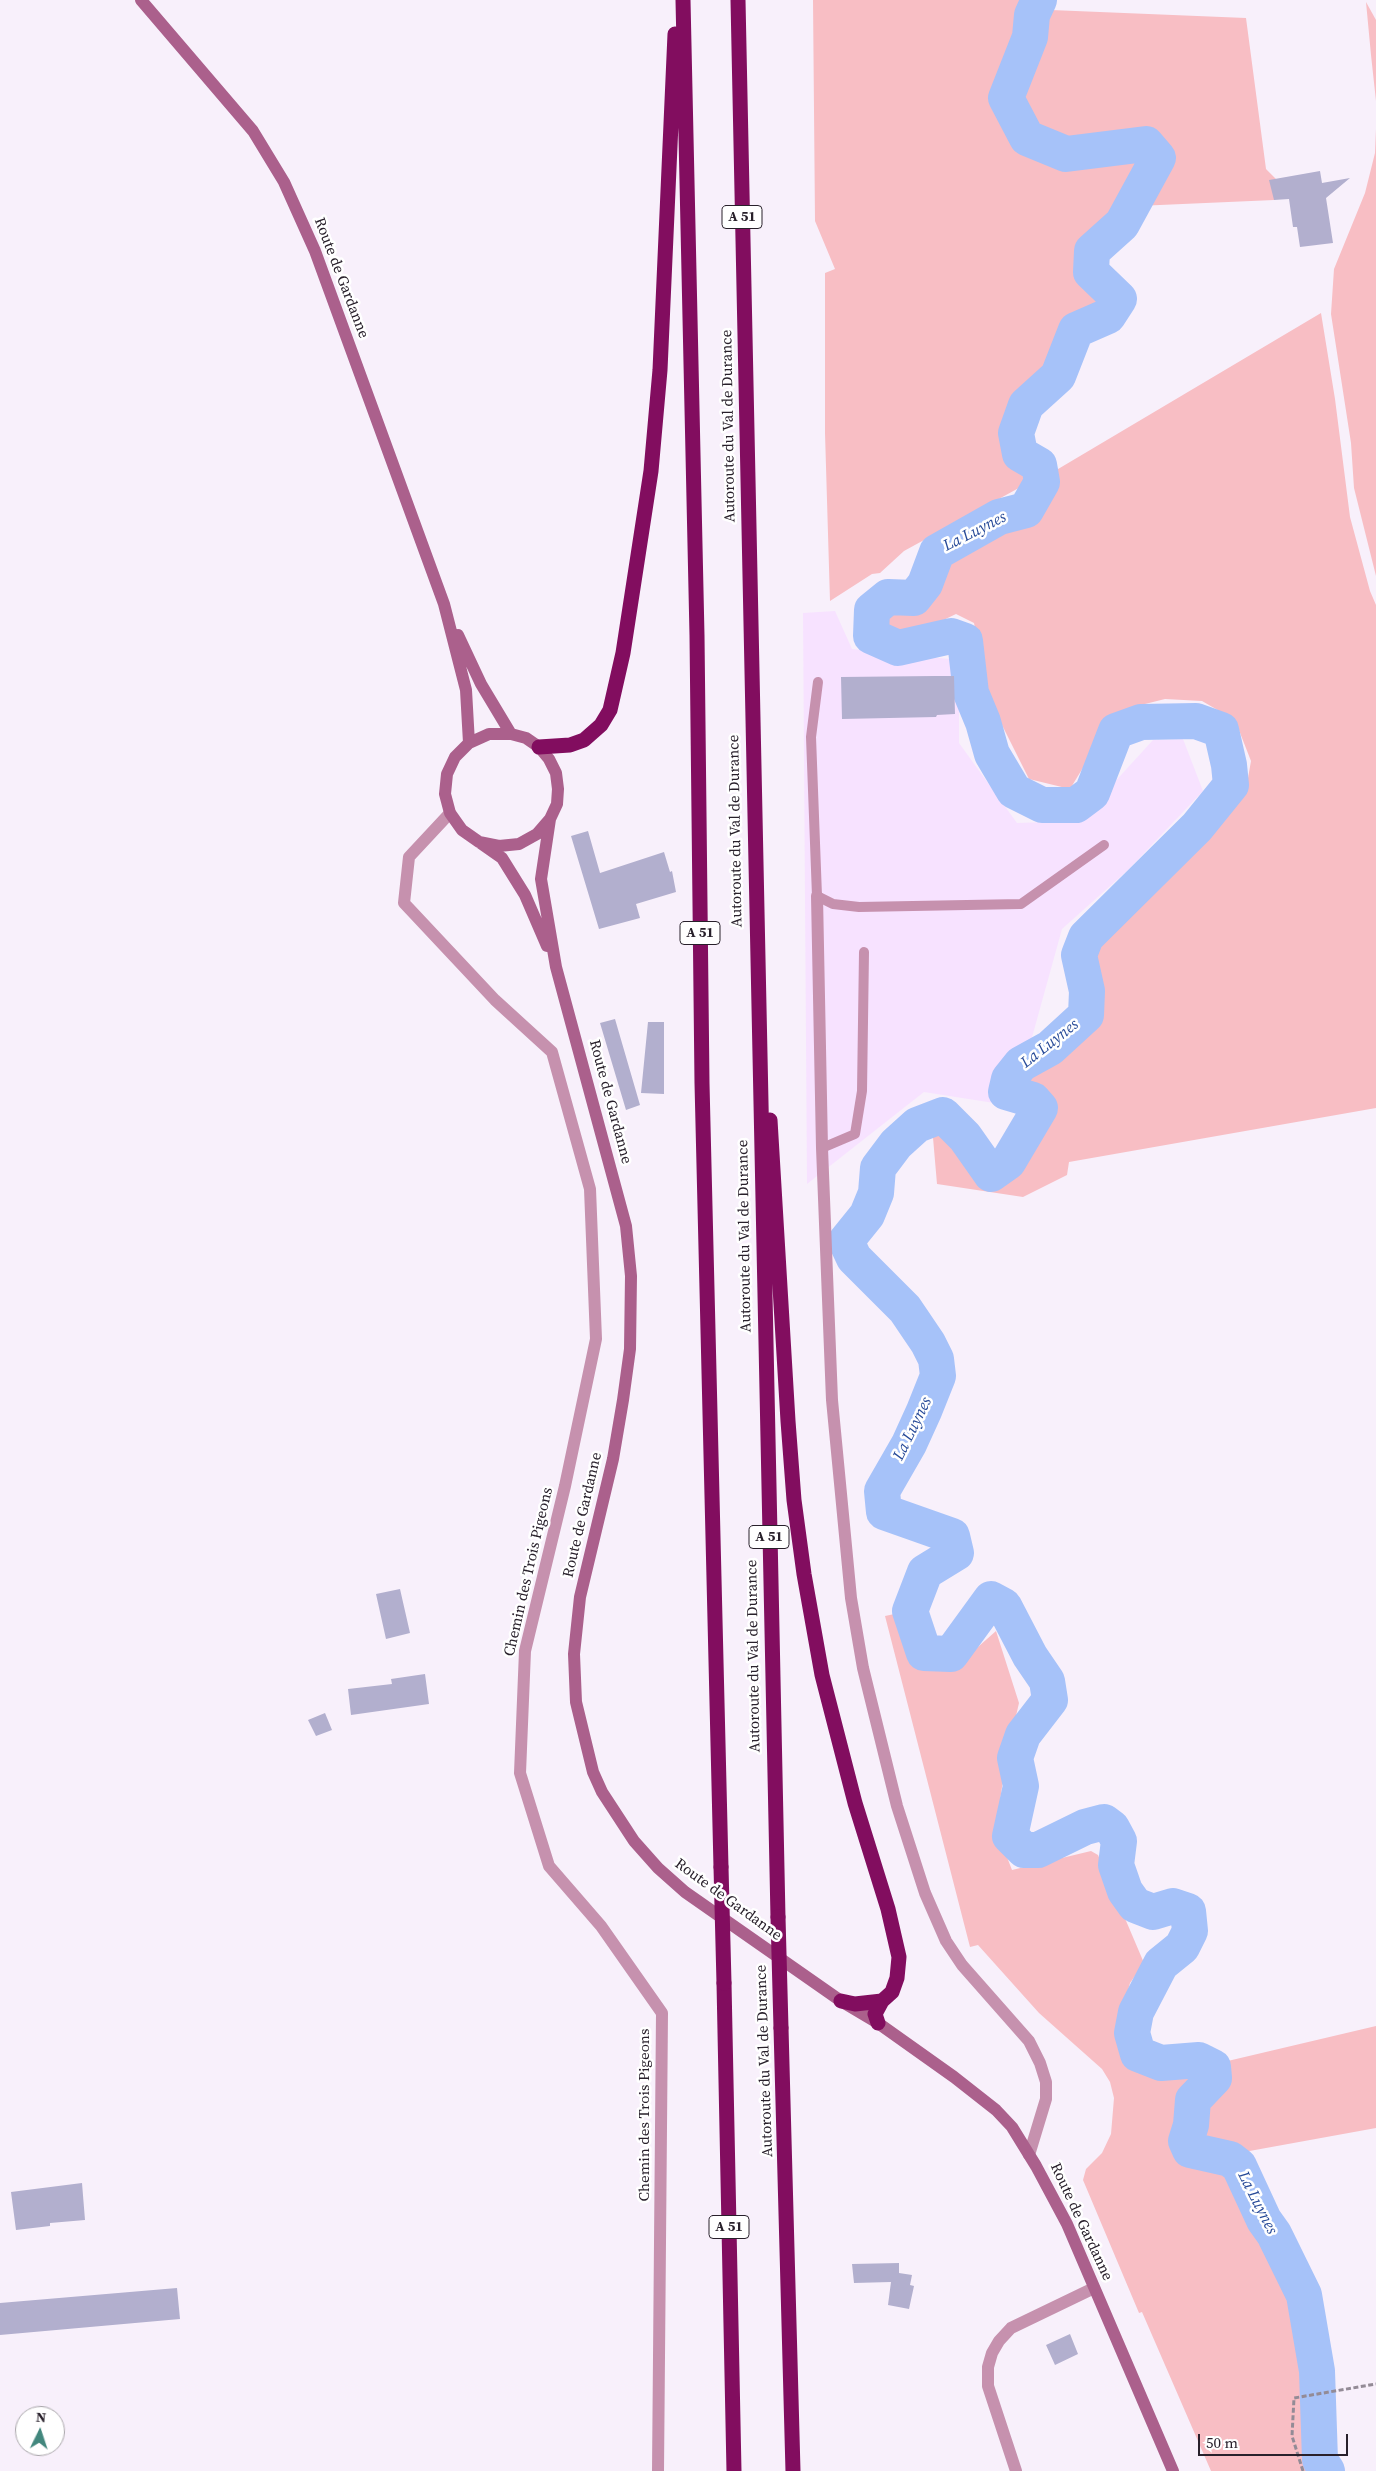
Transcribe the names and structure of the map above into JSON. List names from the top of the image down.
{
  "streets": {
    "highway": ["A 51", "Autoroute du Val de Durance"],
    "main road": ["Route de Gardanne"],
    "street": ["Chemin des Trois Pigeons"]
  },
  "water": ["La Luynes"],
  "scale_bar": "50 m",
  "north": "top"
}
